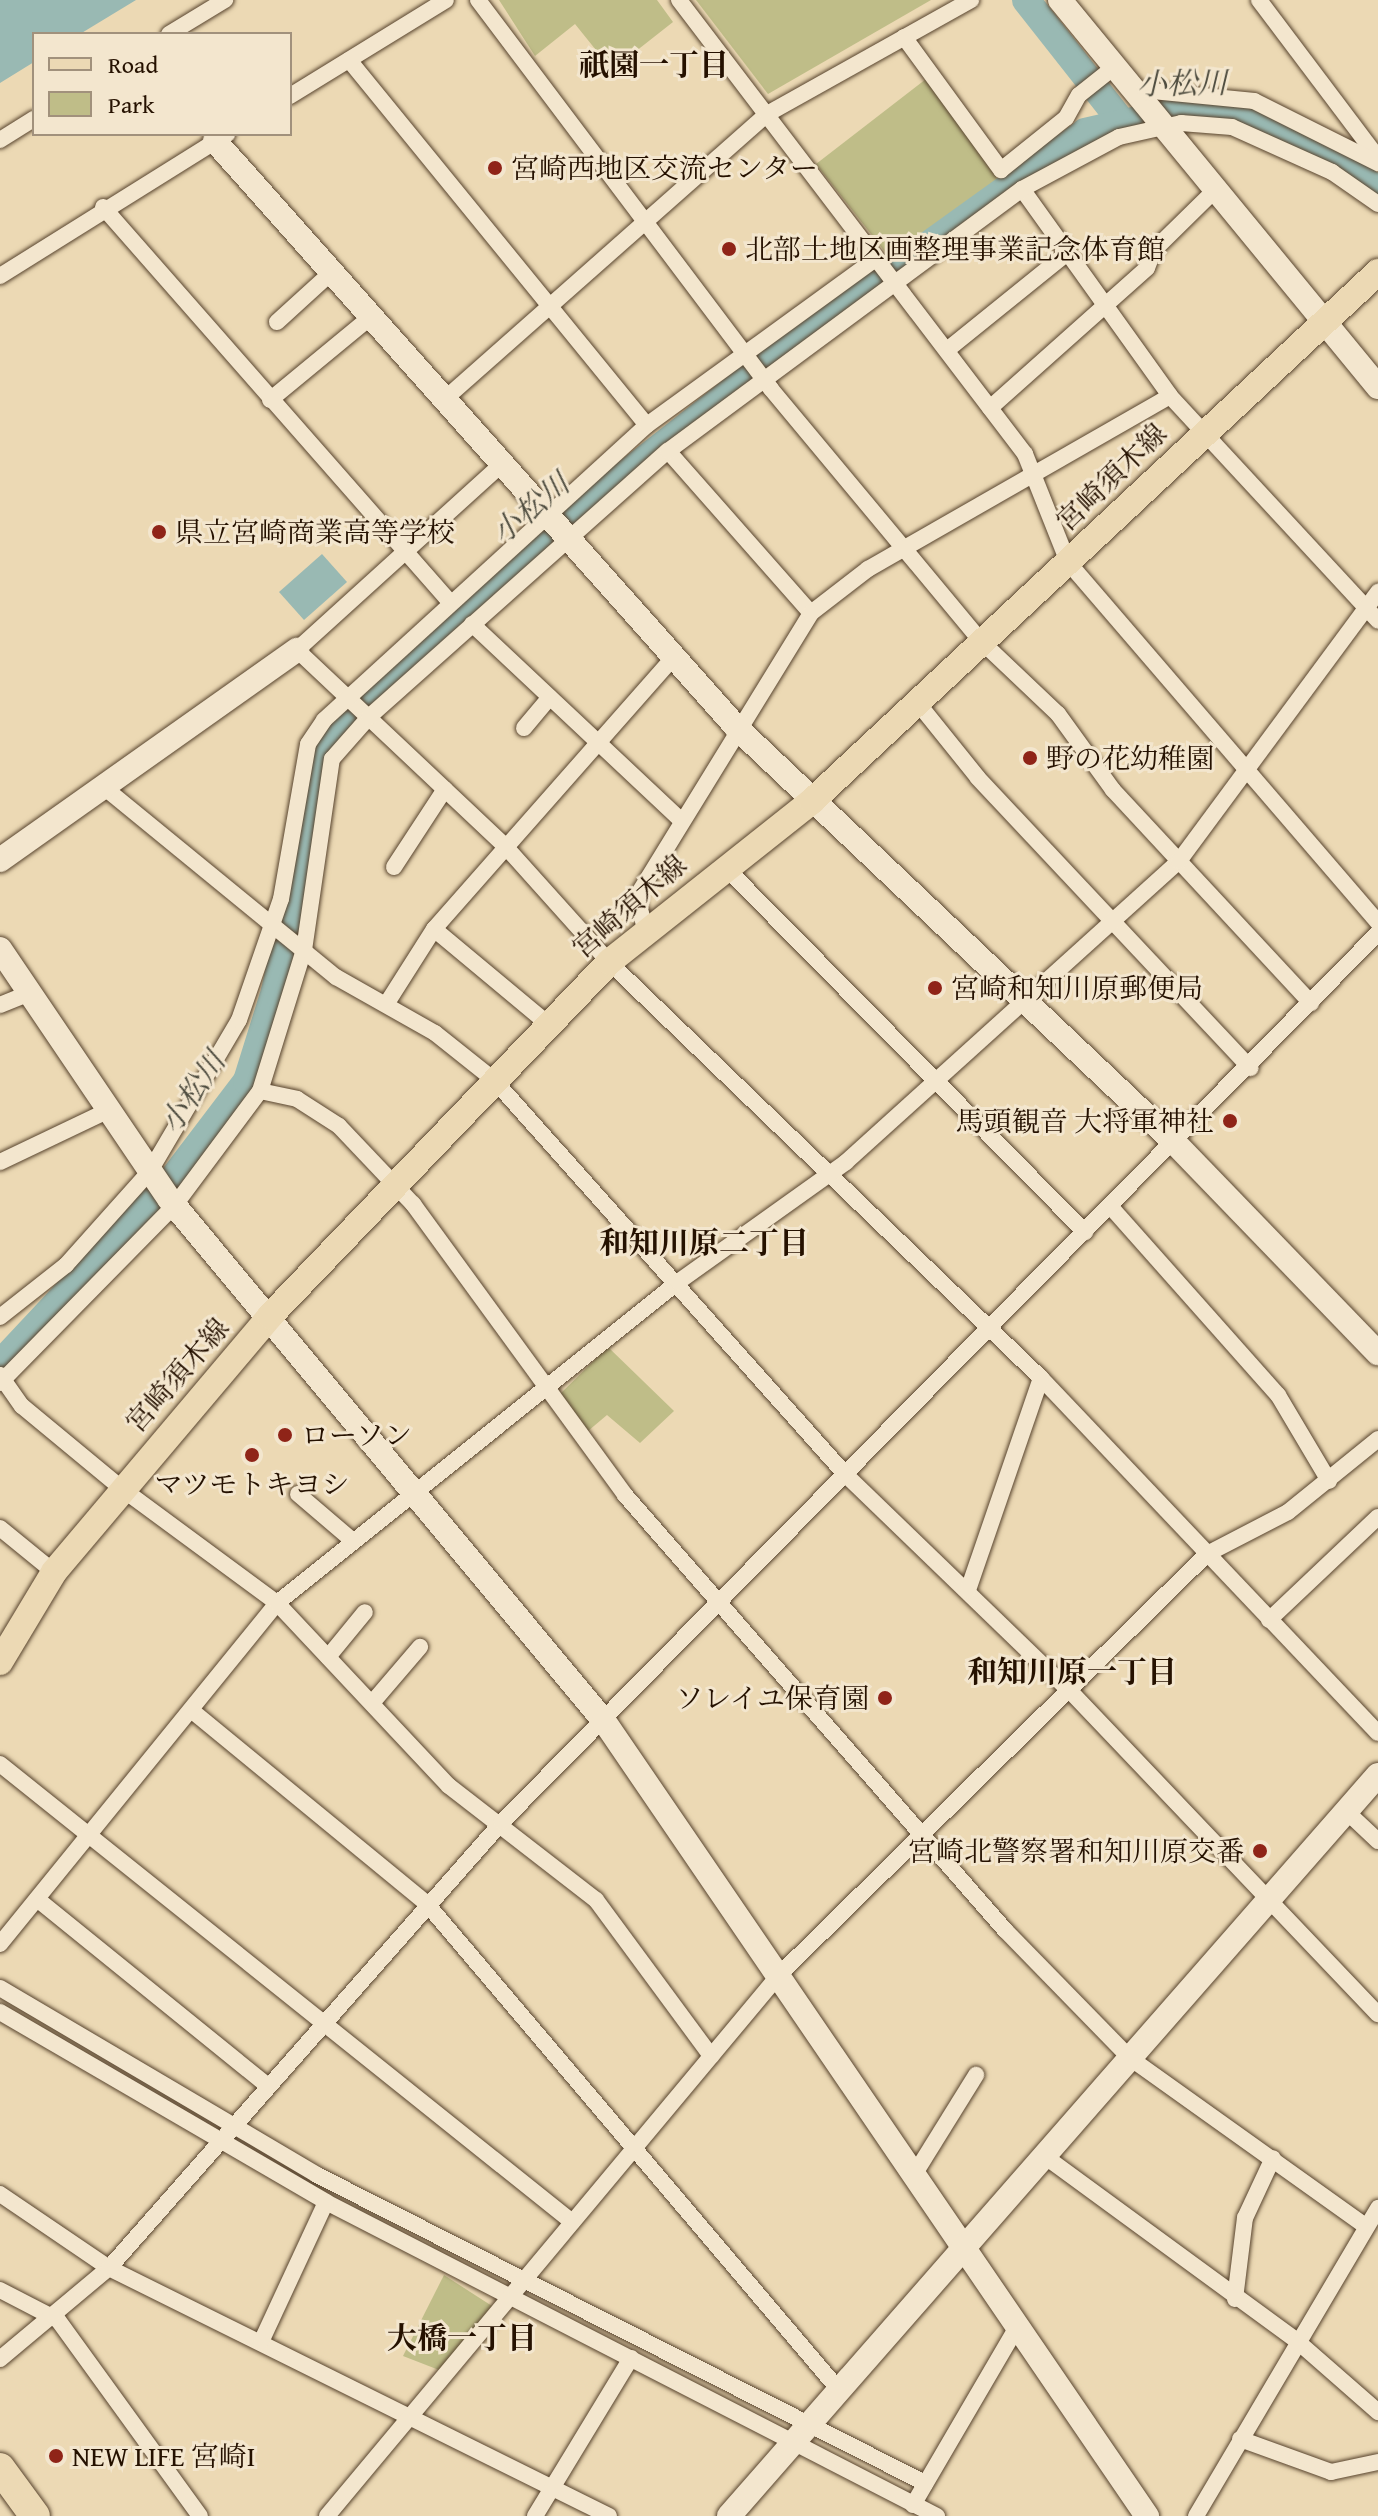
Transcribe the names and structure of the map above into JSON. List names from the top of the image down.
{
  "streets": {
    "main road": ["宮崎須木線"]
  },
  "districts": [
    "祇園一丁目",
    "和知川原二丁目",
    "和知川原一丁目",
    "大橋一丁目"
  ],
  "water": ["小松川"],
  "places": [
    "宮崎西地区交流センター",
    "北部土地区画整理事業記念体育館",
    "県立宮崎商業高等学校",
    "野の花幼稚園",
    "宮崎和知川原郵便局",
    "馬頭観音 大将軍神社",
    "ローソン",
    "マツモトキヨシ",
    "ソレイユ保育園",
    "宮崎北警察署和知川原交番",
    "NEW LIFE 宮崎Ⅰ"
  ],
  "legend": ["Road", "Park"]
}
